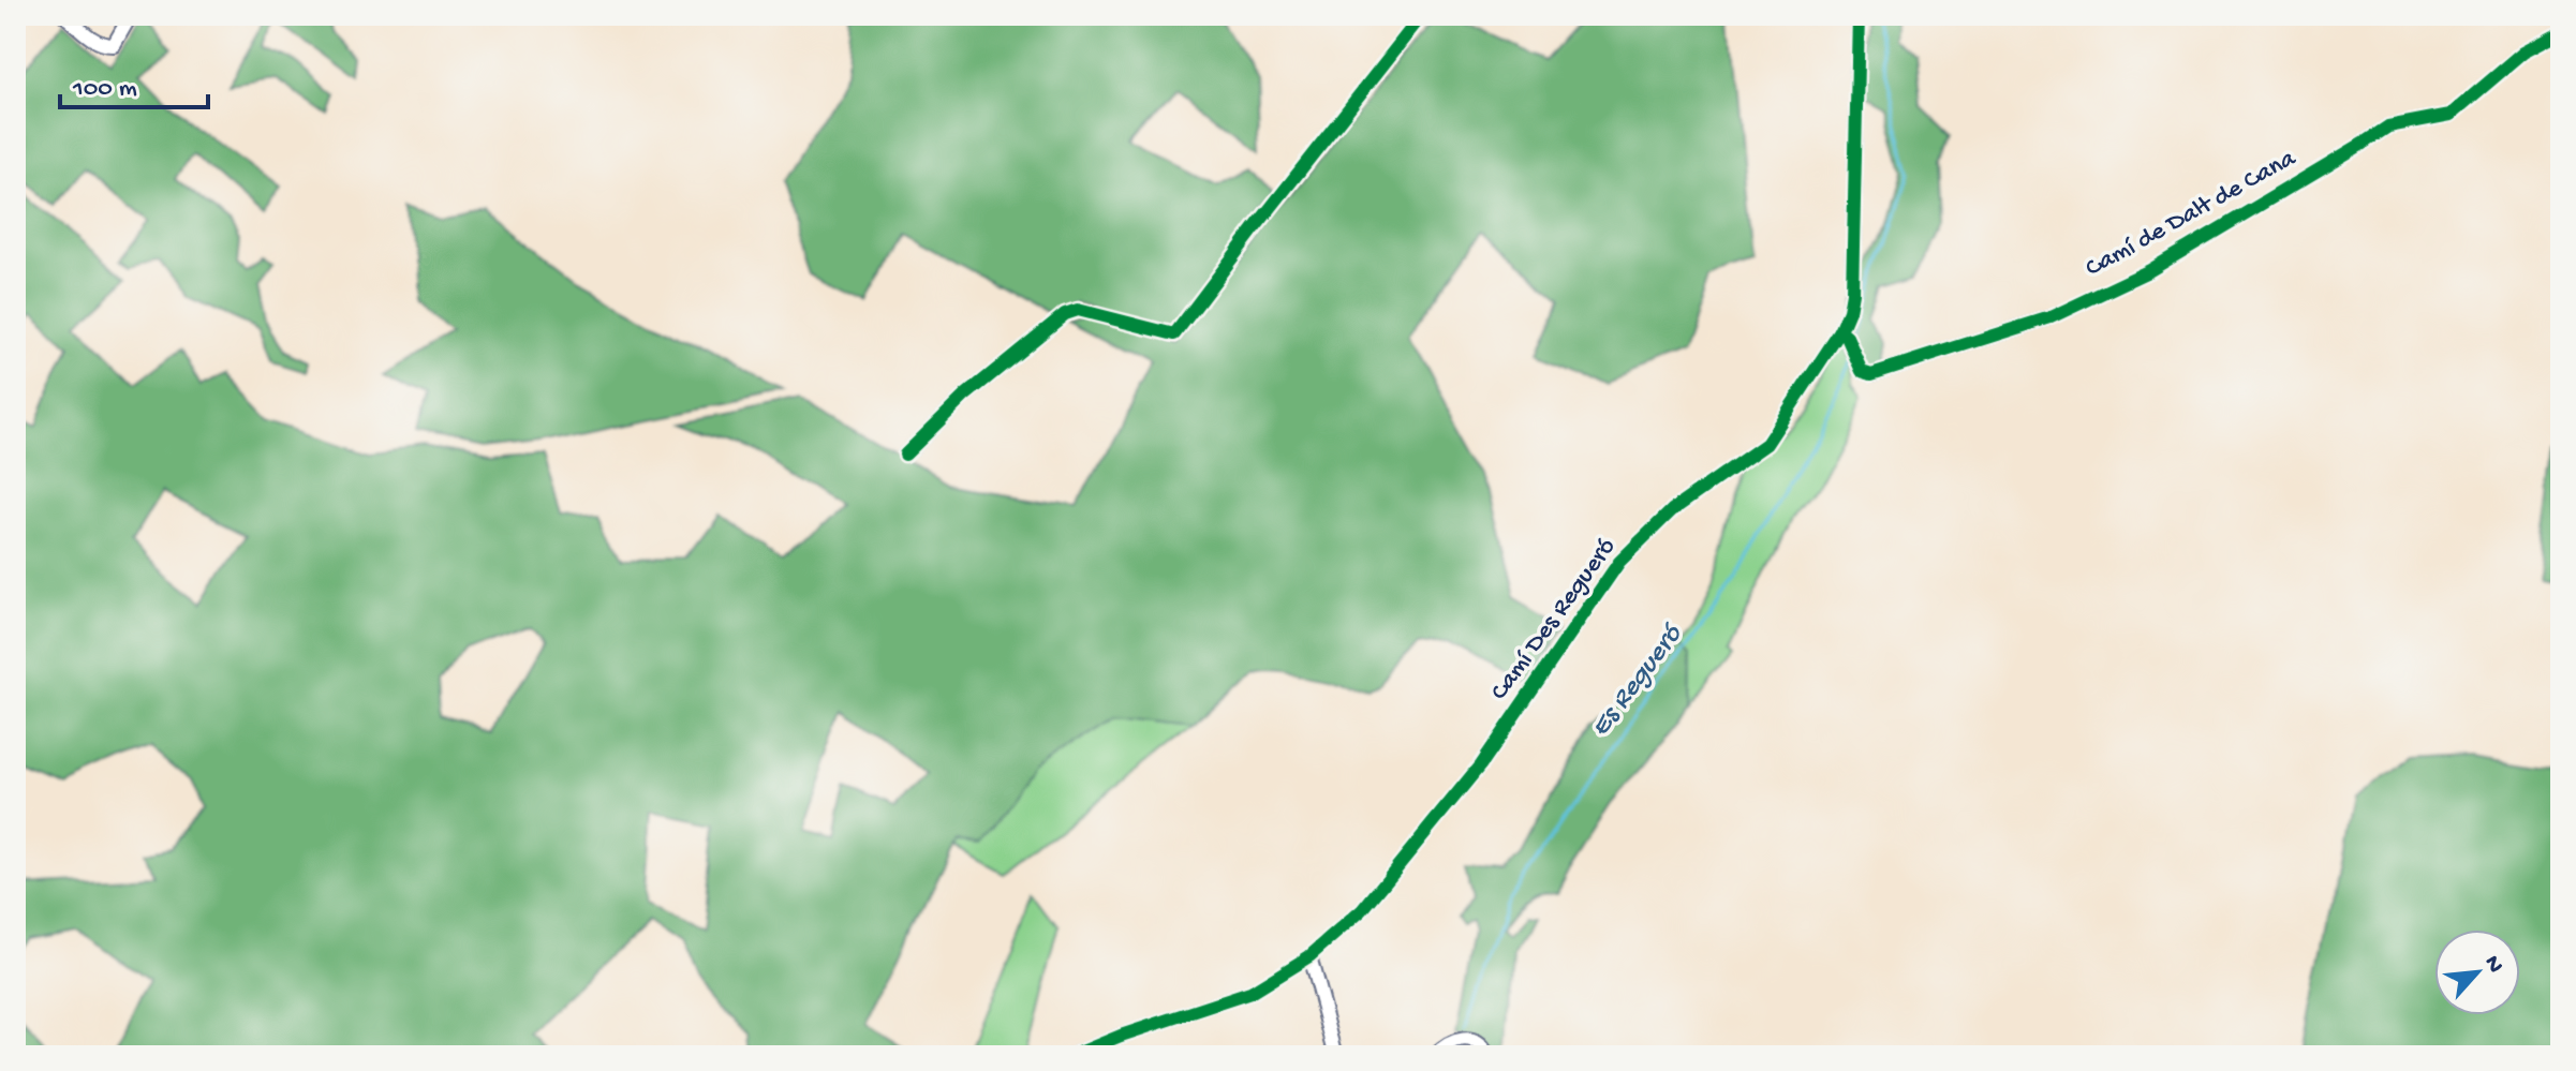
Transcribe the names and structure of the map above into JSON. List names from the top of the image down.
{
  "streets": {
    "street": ["Camí de Dalt de Cana", "Camí Des Regueró"]
  },
  "crossings": [
    ["Camí de Dalt de Cana", "Camí Des Regueró"]
  ],
  "water": ["Es Regueró"],
  "scale_bar": "100 m",
  "north": "top right"
}
